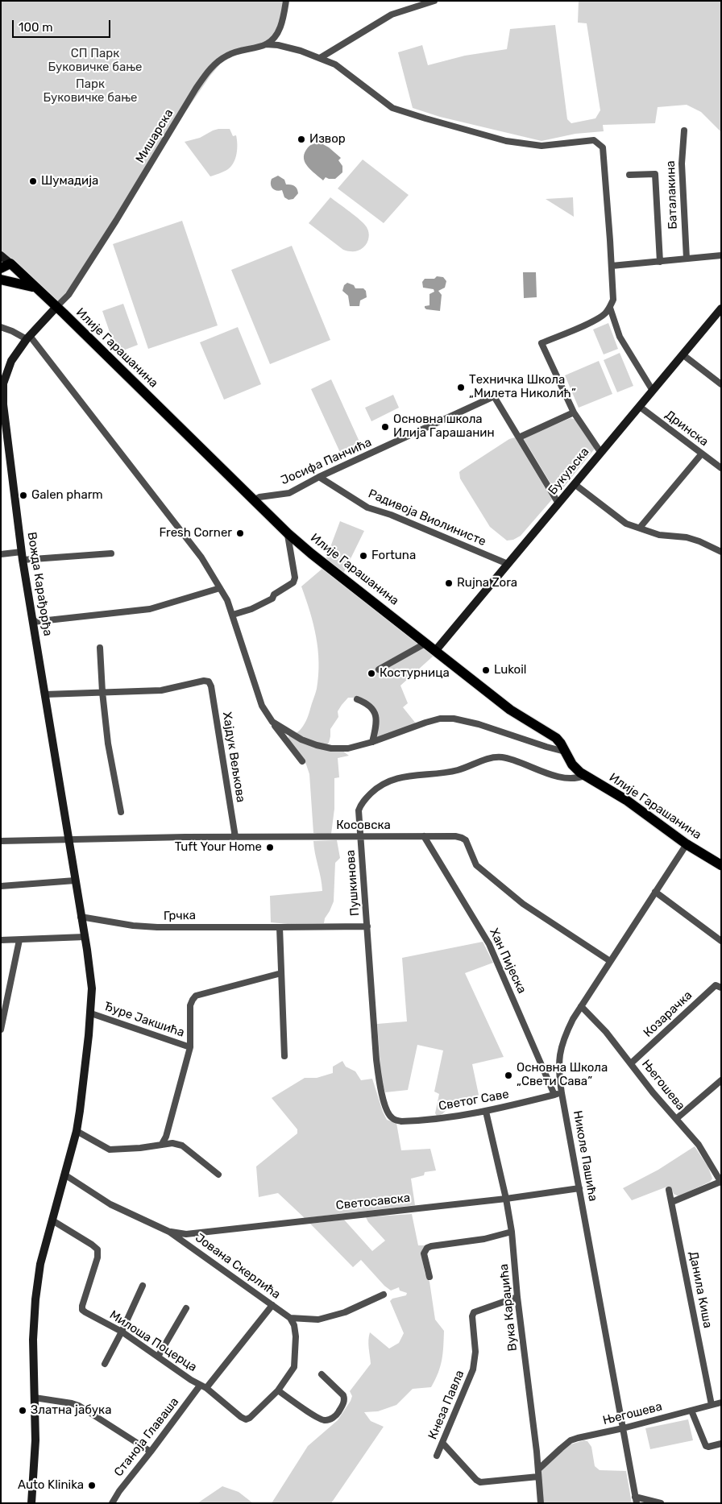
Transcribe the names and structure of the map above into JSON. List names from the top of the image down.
{
  "streets": {
    "main road": ["Илије Гарашанина", "Букуљска", "Вожда Карађорђа"],
    "street": [
      "Мишарска",
      "Баталакина",
      "Дринска",
      "Јосифа Панчића",
      "Радивоја Виолинисте",
      "Хајдук Вељкова",
      "Косовска",
      "Пушкинова",
      "Грчка",
      "Хан Пијеска",
      "Козарачка",
      "Ђуре Јакшића",
      "Његошева",
      "Светог Саве",
      "Николе Пашића",
      "Светосавска",
      "Јована Скерлића",
      "Данила Киша",
      "Вука Караџића",
      "Милоша Поцерца",
      "Кнеза Павла",
      "Станоја Главаша"
    ]
  },
  "crossings": [
    ["Мишарска", "Илије Гарашанина"],
    ["Мишарска", "Вожда Карађорђа"],
    ["Илије Гарашанина", "Јосифа Панчића"],
    ["Илије Гарашанина", "Букуљска"],
    ["Илије Гарашанина", "Вожда Карађорђа"],
    ["Илије Гарашанина", "Пушкинова"],
    ["Илије Гарашанина", "Николе Пашића"],
    ["Дринска", "Букуљска"],
    ["Јосифа Панчића", "Радивоја Виолинисте"],
    ["Букуљска", "Радивоја Виолинисте"],
    ["Вожда Карађорђа", "Косовска"],
    ["Вожда Карађорђа", "Грчка"],
    ["Вожда Карађорђа", "Ђуре Јакшића"],
    ["Вожда Карађорђа", "Јована Скерлића"],
    ["Вожда Карађорђа", "Милоша Поцерца"],
    ["Хајдук Вељкова", "Косовска"],
    ["Косовска", "Пушкинова"],
    ["Косовска", "Хан Пијеска"],
    ["Косовска", "Николе Пашића"],
    ["Пушкинова", "Грчка"],
    ["Пушкинова", "Светог Саве"],
    ["Хан Пијеска", "Светог Саве"],
    ["Козарачка", "Његошева"],
    ["Његошева", "Николе Пашића"],
    ["Његошева", "Данила Киша"],
    ["Његошева", "Вука Караџића"],
    ["Светог Саве", "Вука Караџића"],
    ["Николе Пашића", "Светосавска"],
    ["Светосавска", "Јована Скерлића"],
    ["Светосавска", "Вука Караџића"],
    ["Јована Скерлића", "Станоја Главаша"],
    ["Вука Караџића", "Кнеза Павла"],
    ["Милоша Поцерца", "Станоја Главаша"]
  ],
  "parks": ["СП Парк Буковичке бање", "Парк Буковичке бање"],
  "places": [
    "Извор",
    "Шумадија",
    "Техничка Школа „Милета Николић”",
    "Основна школа Илија Гарашанин",
    "Galen pharm",
    "Fresh Corner",
    "Fortuna",
    "Rujna Zora",
    "Lukoil",
    "Костурница",
    "Tuft Your Home",
    "Основна Школа „Свети Сава”",
    "Златна јабука",
    "Auto Klinika"
  ],
  "scale_bar": "100 m"
}
